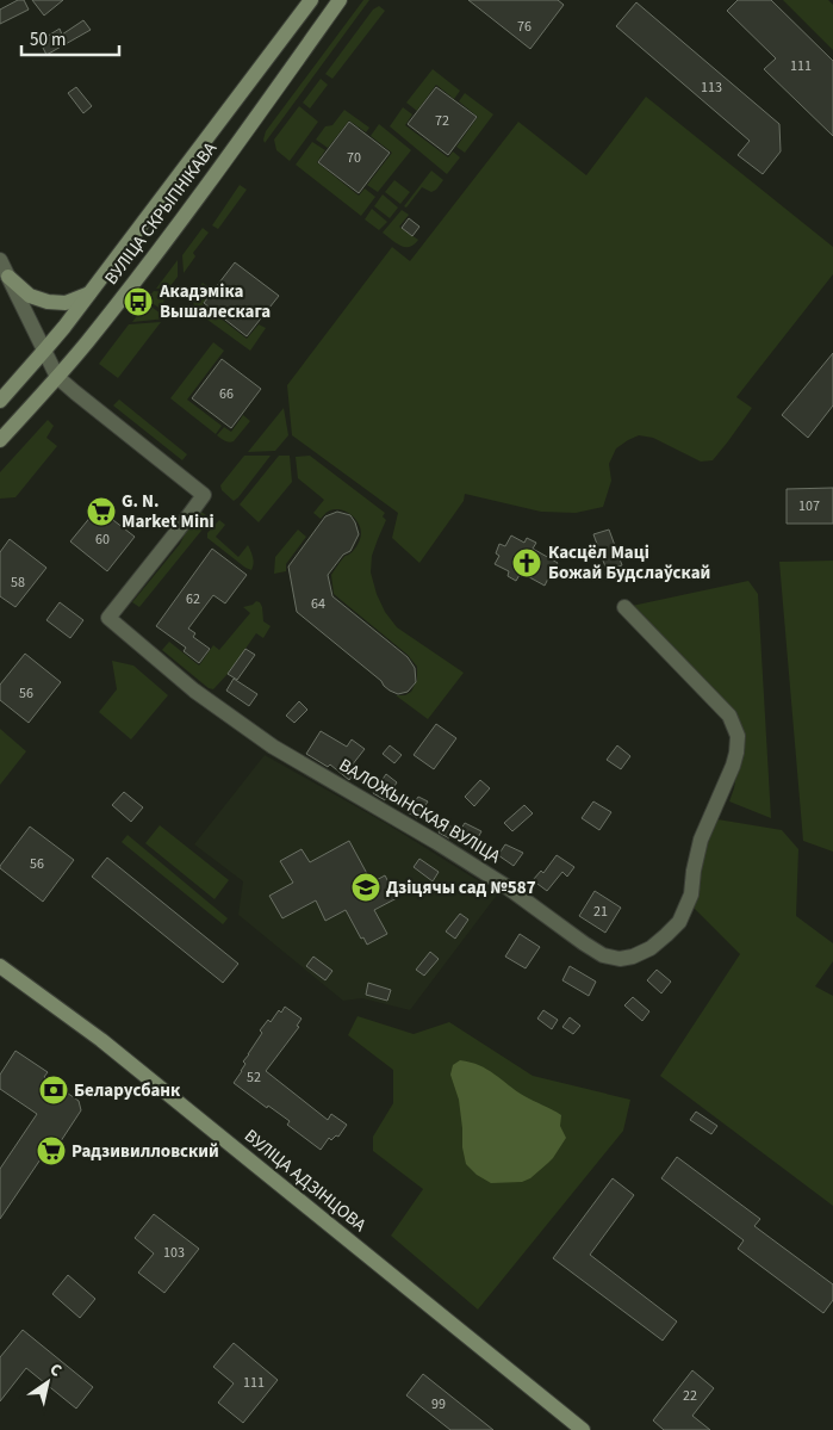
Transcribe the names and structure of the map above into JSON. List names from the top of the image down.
{
  "streets": {
    "main road": ["ВУЛІЦА СКРЫПНІКАВА", "ВУЛІЦА АДЗІНЦОВА"],
    "street": ["ВАЛОЖЫНСКАЯ ВУЛІЦА"]
  },
  "crossings": [
    ["ВУЛІЦА СКРЫПНІКАВА", "ВАЛОЖЫНСКАЯ ВУЛІЦА"]
  ],
  "places": {
    "bus stop": ["Акадэміка Вышалескага"],
    "supermarket": ["G. N. Market Mini", "Радзивилловский"],
    "church": ["Касцёл Маці Божай Будслаўскай"],
    "school or university": ["Дзіцячы сад №587"],
    "bank": ["Беларусбанк"]
  },
  "house_numbers": [
    "76",
    "111",
    "113",
    "72",
    "70",
    "66",
    "107",
    "60",
    "58",
    "62",
    "64",
    "56",
    "56",
    "21",
    "52",
    "103",
    "111",
    "22",
    "99"
  ],
  "scale_bar": "50 m",
  "north": "top right"
}
